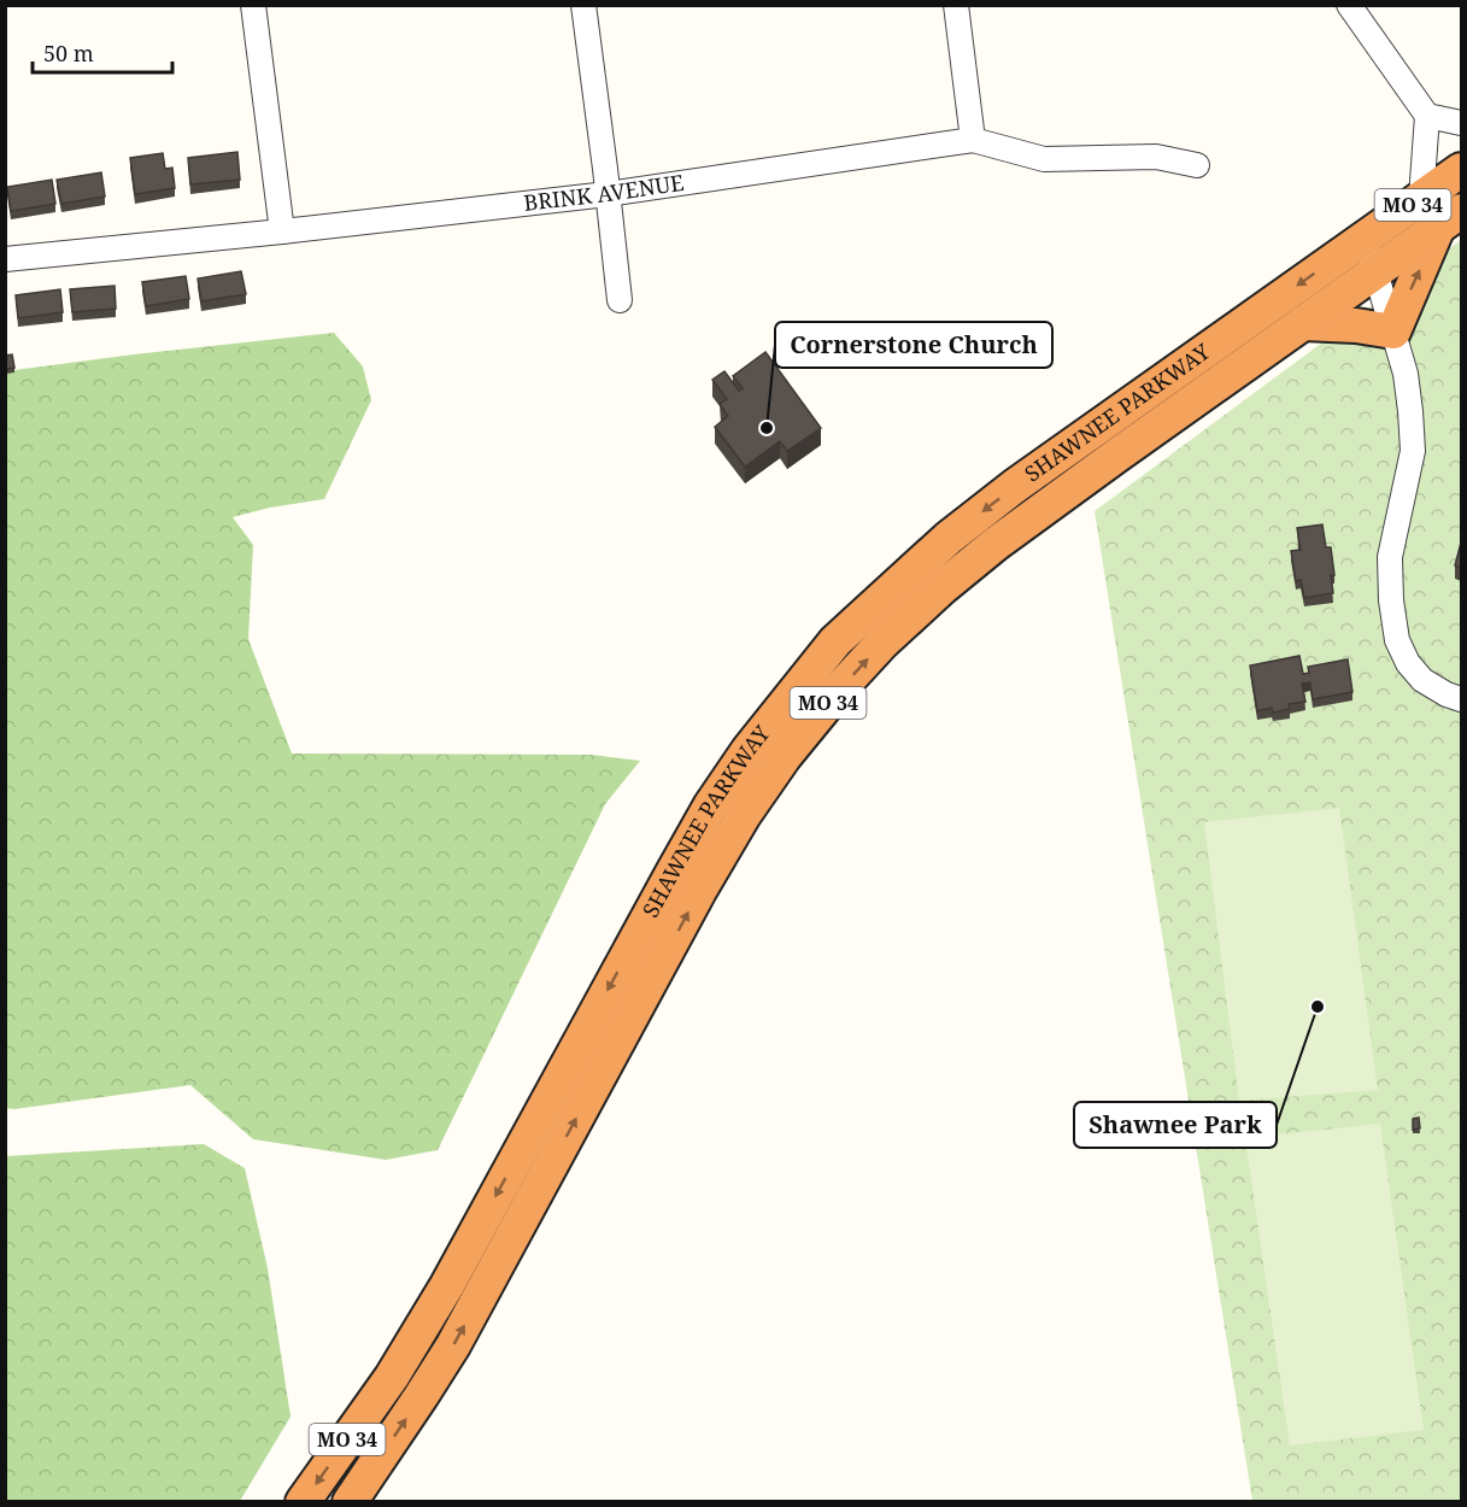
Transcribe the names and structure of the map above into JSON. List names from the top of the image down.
{
  "streets": {
    "highway": ["MO 34", "SHAWNEE PARKWAY"],
    "street": ["BRINK AVENUE"]
  },
  "places": ["Cornerstone Church", "Shawnee Park"],
  "scale_bar": "50 m"
}
